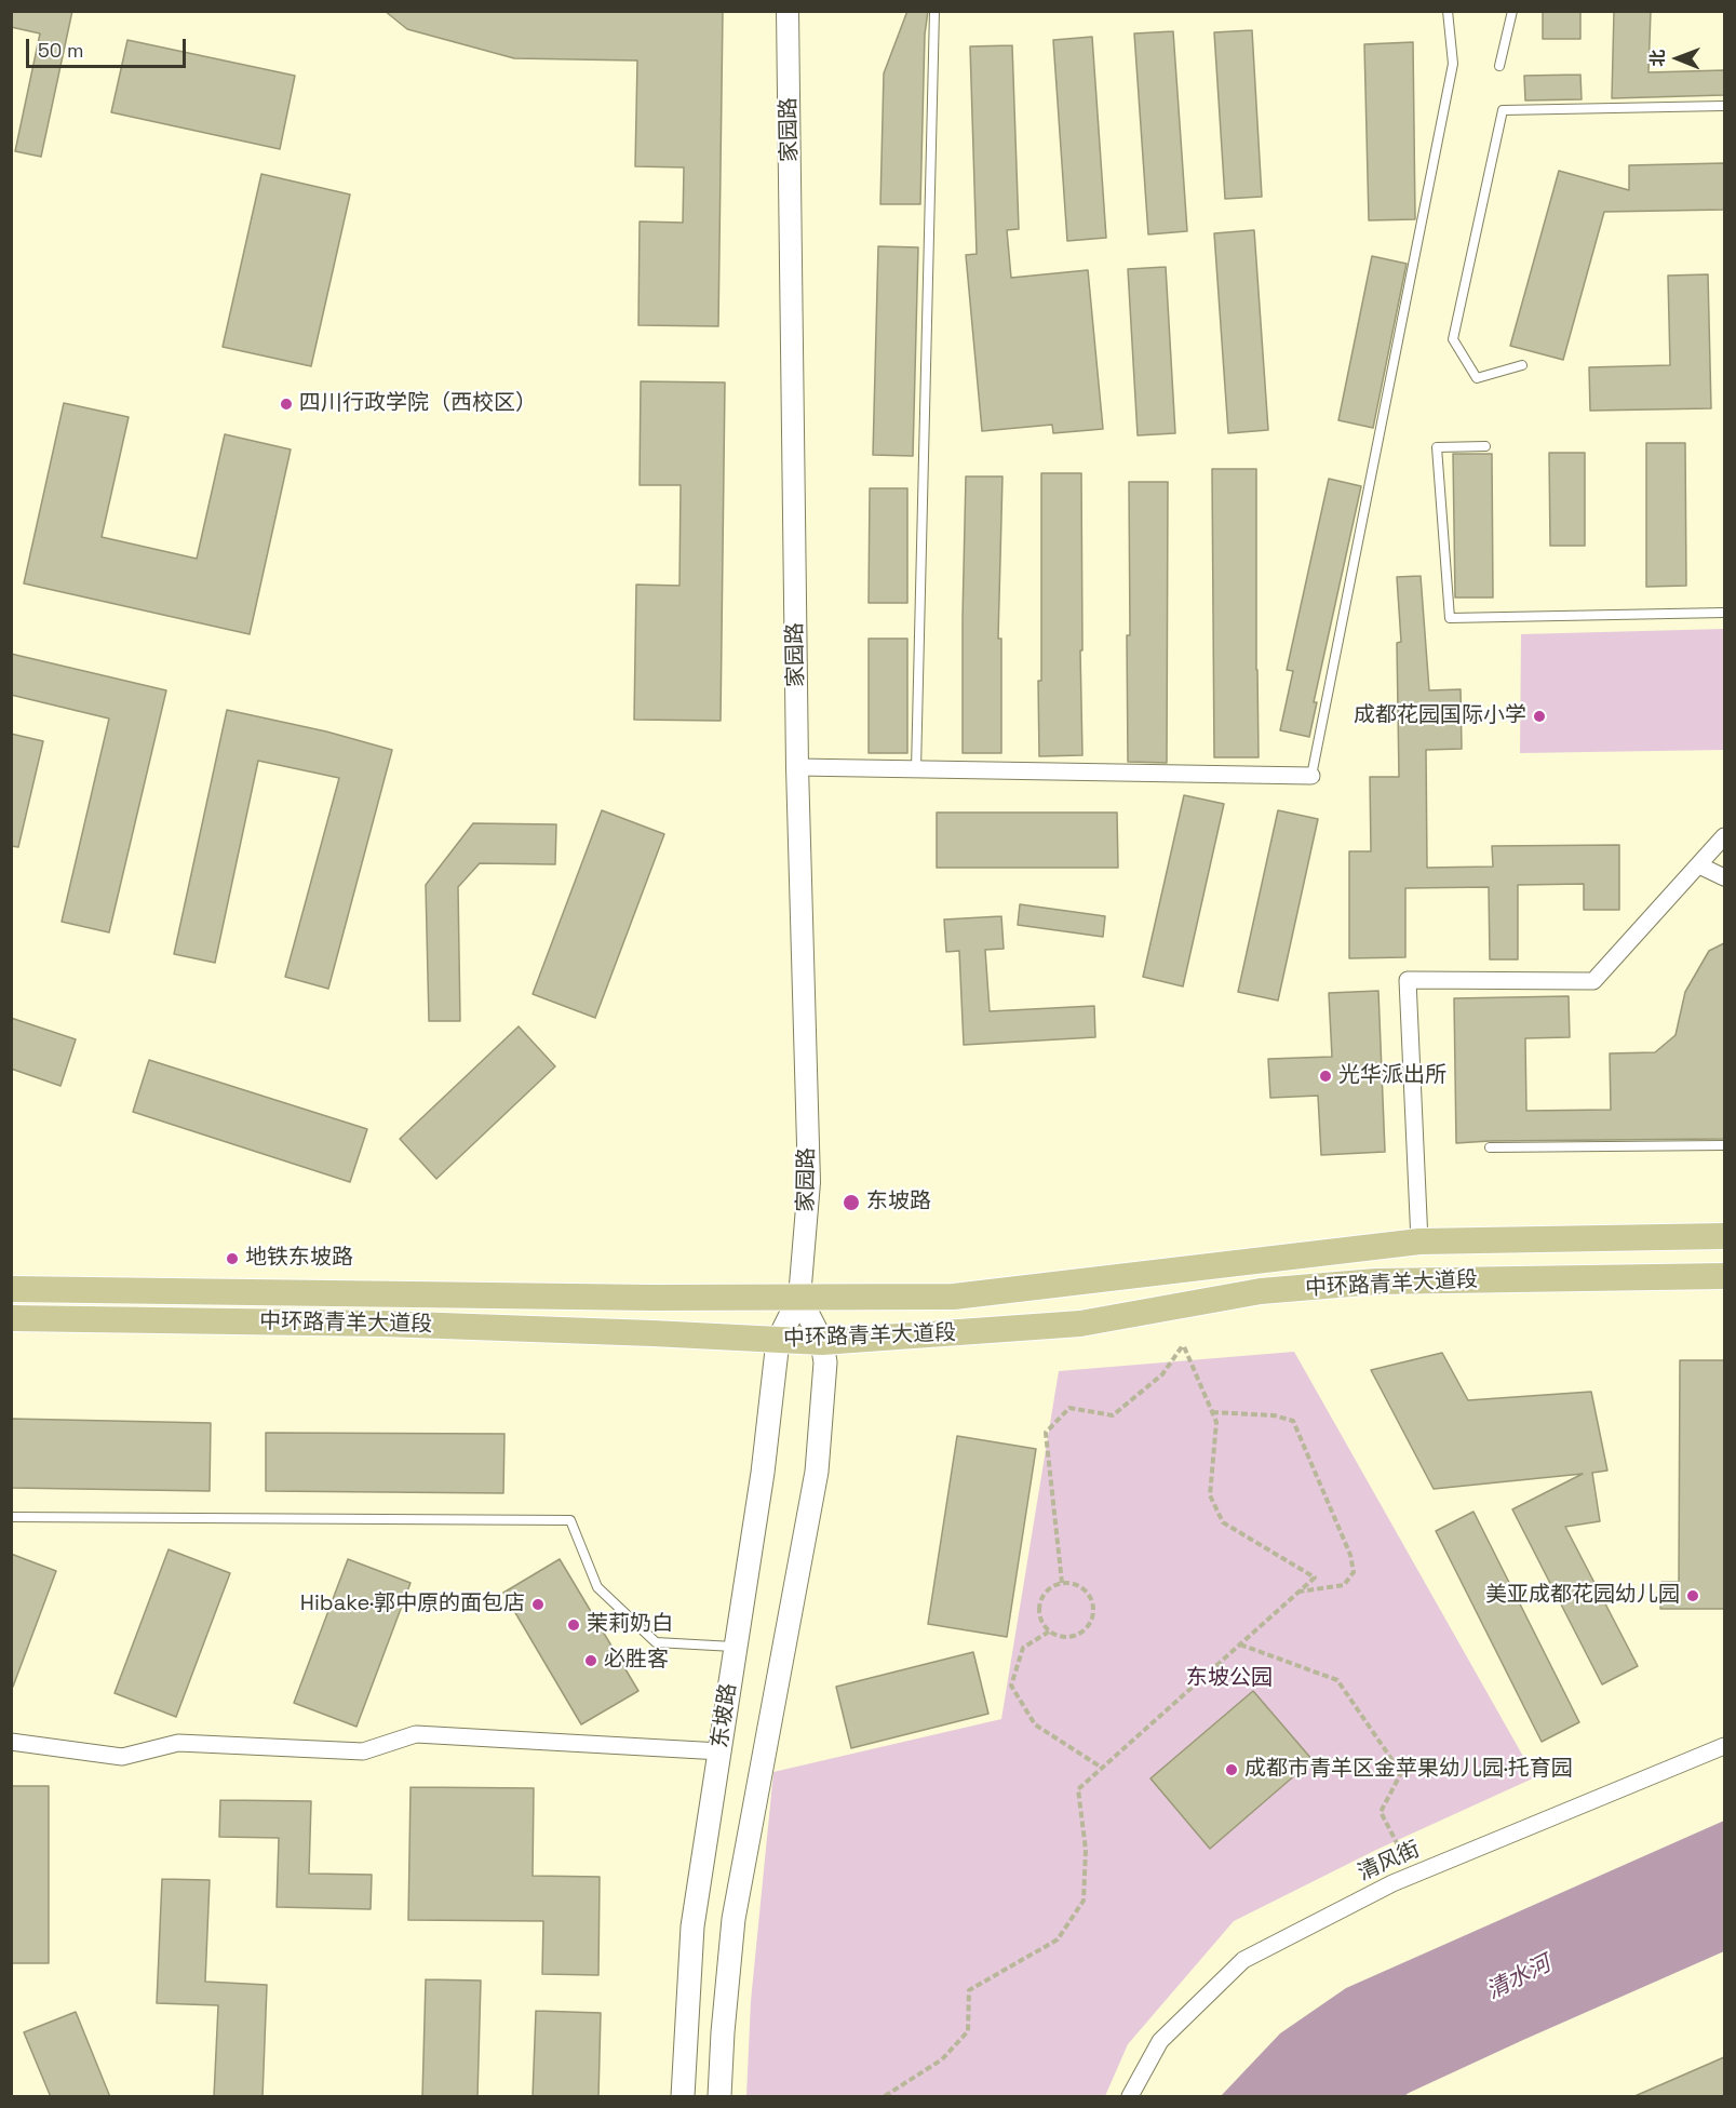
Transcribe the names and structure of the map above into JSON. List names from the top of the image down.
{
  "streets": {
    "main road": ["中环路青羊大道段", "东坡路"],
    "street": ["家园路", "清风街"]
  },
  "crossings": [
    ["家园路", "中环路青羊大道段"],
    ["家园路", "东坡路"],
    ["中环路青羊大道段", "东坡路"]
  ],
  "water": ["清水河"],
  "parks": ["东坡公园"],
  "places": [
    "四川行政学院（西校区）",
    "成都花园国际小学",
    "光华派出所",
    "东坡路",
    "地铁东坡路",
    "美亚成都花园幼儿园",
    "Hibake·郭中原的面包店",
    "茉莉奶白",
    "必胜客",
    "成都市青羊区金苹果幼儿园·托育园"
  ],
  "scale_bar": "50 m",
  "north": "left"
}
